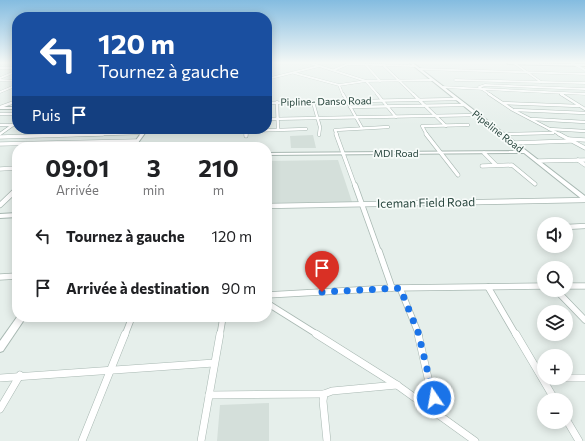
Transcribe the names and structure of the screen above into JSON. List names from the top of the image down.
{
  "streets": {
    "street": [
      "Pipline- Danso Road",
      "Pipeline Road",
      "MDI Road",
      "Iceman Field Road"
    ]
  },
  "crossings": [
    ["Pipline- Danso Road", "Pipeline Road"],
    ["Pipeline Road", "MDI Road"],
    ["Pipeline Road", "Iceman Field Road"]
  ],
  "page": {
    "turn": ["120 m", "Tournez à gauche"],
    "then": "Puis",
    "eta": [
      "09:01",
      "Arrivée",
      "3",
      "min",
      "210",
      "m"
    ],
    "list": [
      {
        "name": "Tournez à gauche",
        "value": "120 m"
      },
      {
        "name": "Arrivée à destination",
        "value": "90 m"
      }
    ],
    "map_buttons": ["+", "−"]
  }
}
